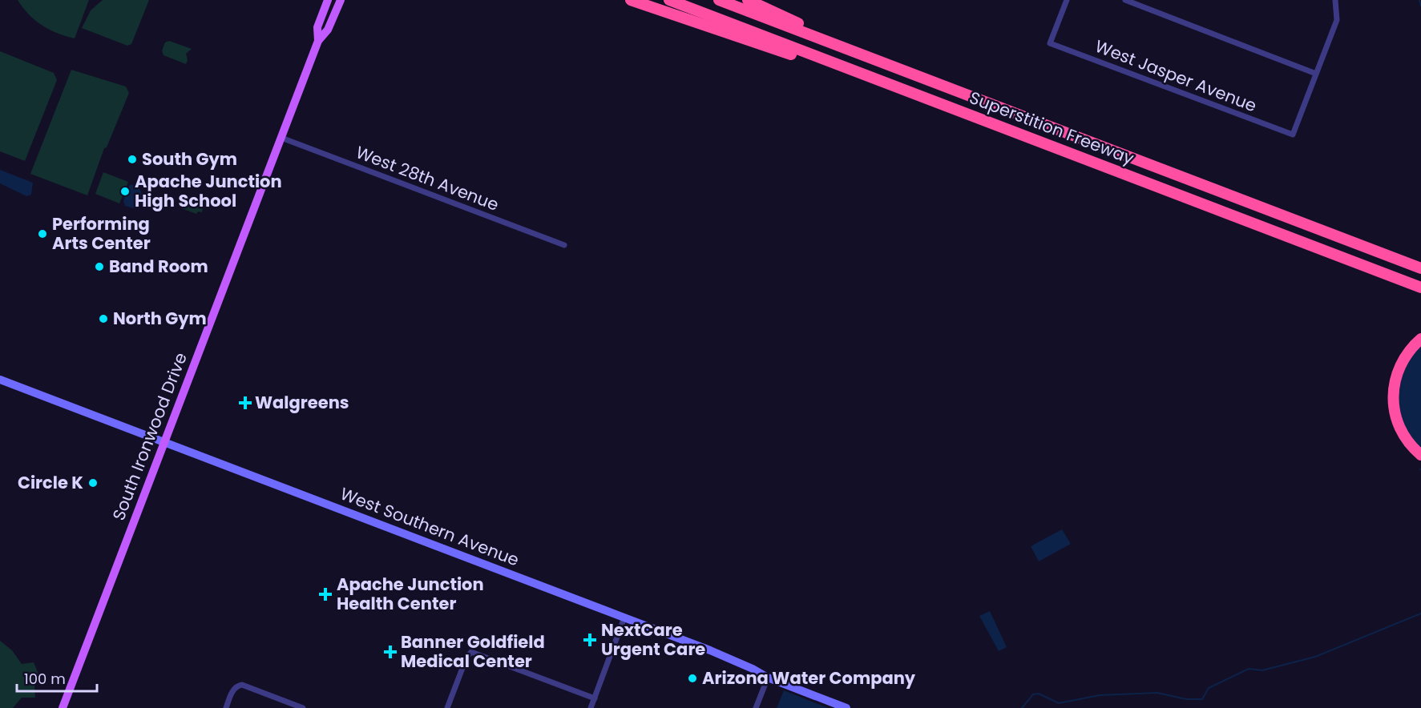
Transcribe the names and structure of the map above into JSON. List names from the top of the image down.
{
  "streets": {
    "highway": ["Superstition Freeway"],
    "main road": ["South Ironwood Drive", "West Southern Avenue"],
    "street": ["West Jasper Avenue", "West 28th Avenue"]
  },
  "crossings": [
    ["West 28th Avenue", "South Ironwood Drive"],
    ["South Ironwood Drive", "West Southern Avenue"]
  ],
  "places": {
    "other": [
      "South Gym",
      "Apache Junction High School",
      "Performing Arts Center",
      "Band Room",
      "North Gym",
      "Circle K",
      "Arizona Water Company"
    ],
    "health": [
      "Walgreens",
      "Apache Junction Health Center",
      "NextCare Urgent Care",
      "Banner Goldfield Medical Center"
    ]
  },
  "scale_bar": "100 m"
}
